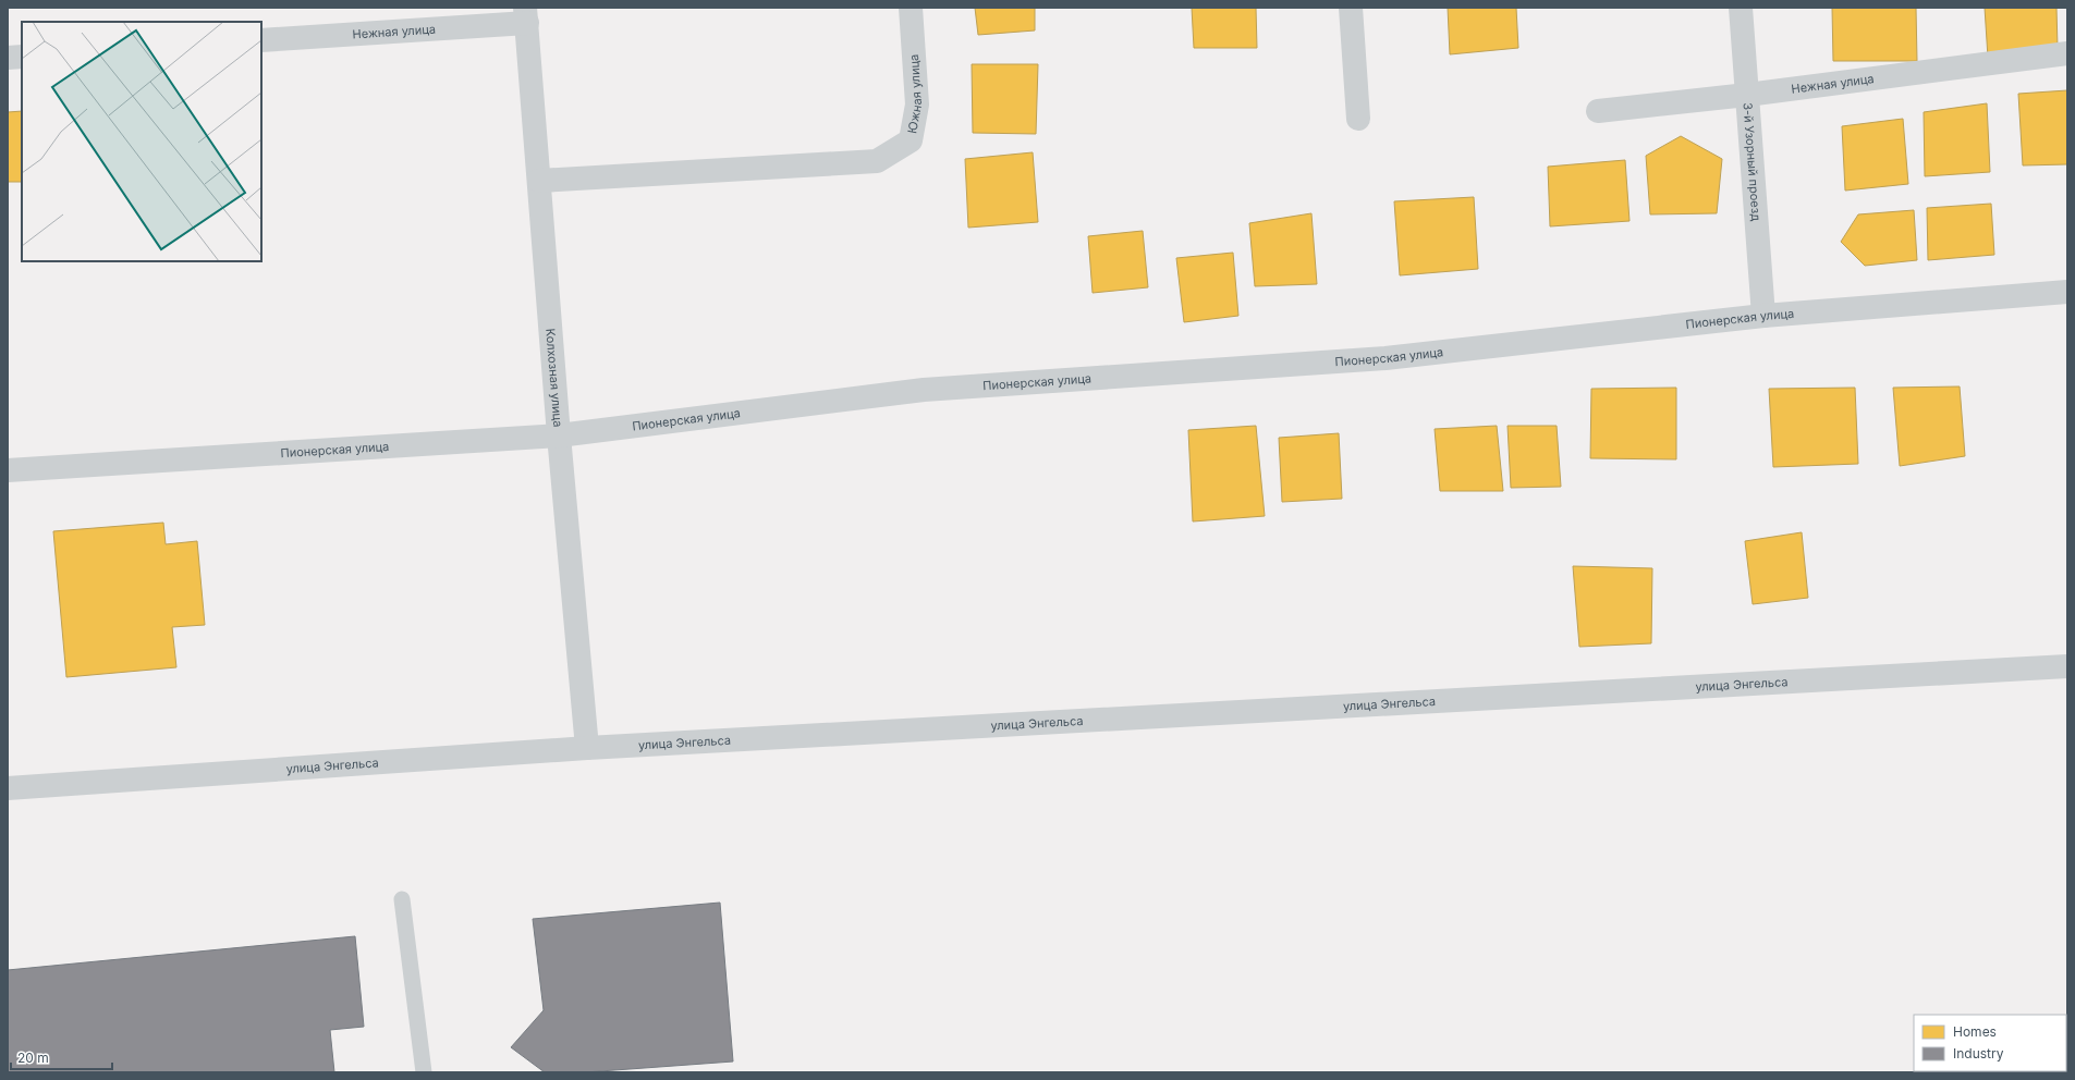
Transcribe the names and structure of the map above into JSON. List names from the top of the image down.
{
  "streets": {
    "street": [
      "Нежная улица",
      "Южная улица",
      "3-й Узорный проезд",
      "Пионерская улица",
      "Колхозная улица",
      "улица Энгельса"
    ]
  },
  "crossings": [
    ["Нежная улица", "3-й Узорный проезд"],
    ["Нежная улица", "Колхозная улица"],
    ["Южная улица", "Колхозная улица"],
    ["3-й Узорный проезд", "Пионерская улица"],
    ["Пионерская улица", "Колхозная улица"],
    ["Колхозная улица", "улица Энгельса"]
  ],
  "legend": ["Homes", "Industry"],
  "scale_bar": "20 m"
}
